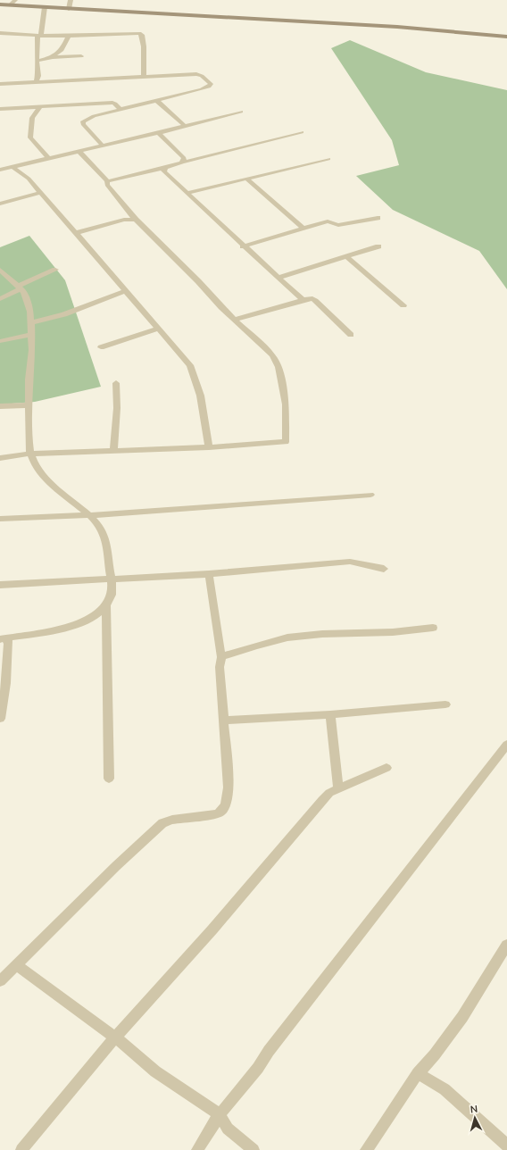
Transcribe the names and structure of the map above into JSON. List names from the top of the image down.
{
  "north": "top"
}
